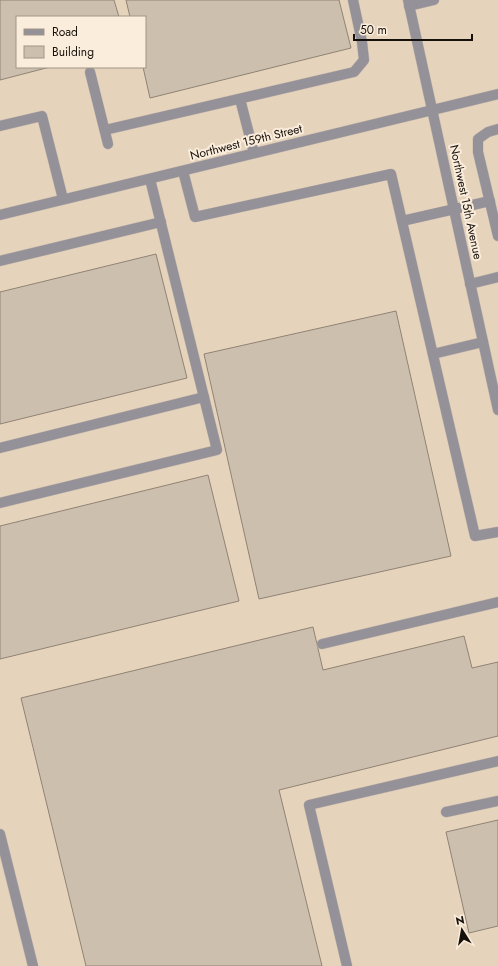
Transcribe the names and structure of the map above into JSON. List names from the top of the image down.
{
  "streets": {
    "street": ["Northwest 159th Street", "Northwest 15th Avenue"]
  },
  "crossings": [
    ["Northwest 159th Street", "Northwest 15th Avenue"]
  ],
  "legend": ["Road", "Building"],
  "scale_bar": "50 m",
  "north": "top"
}
